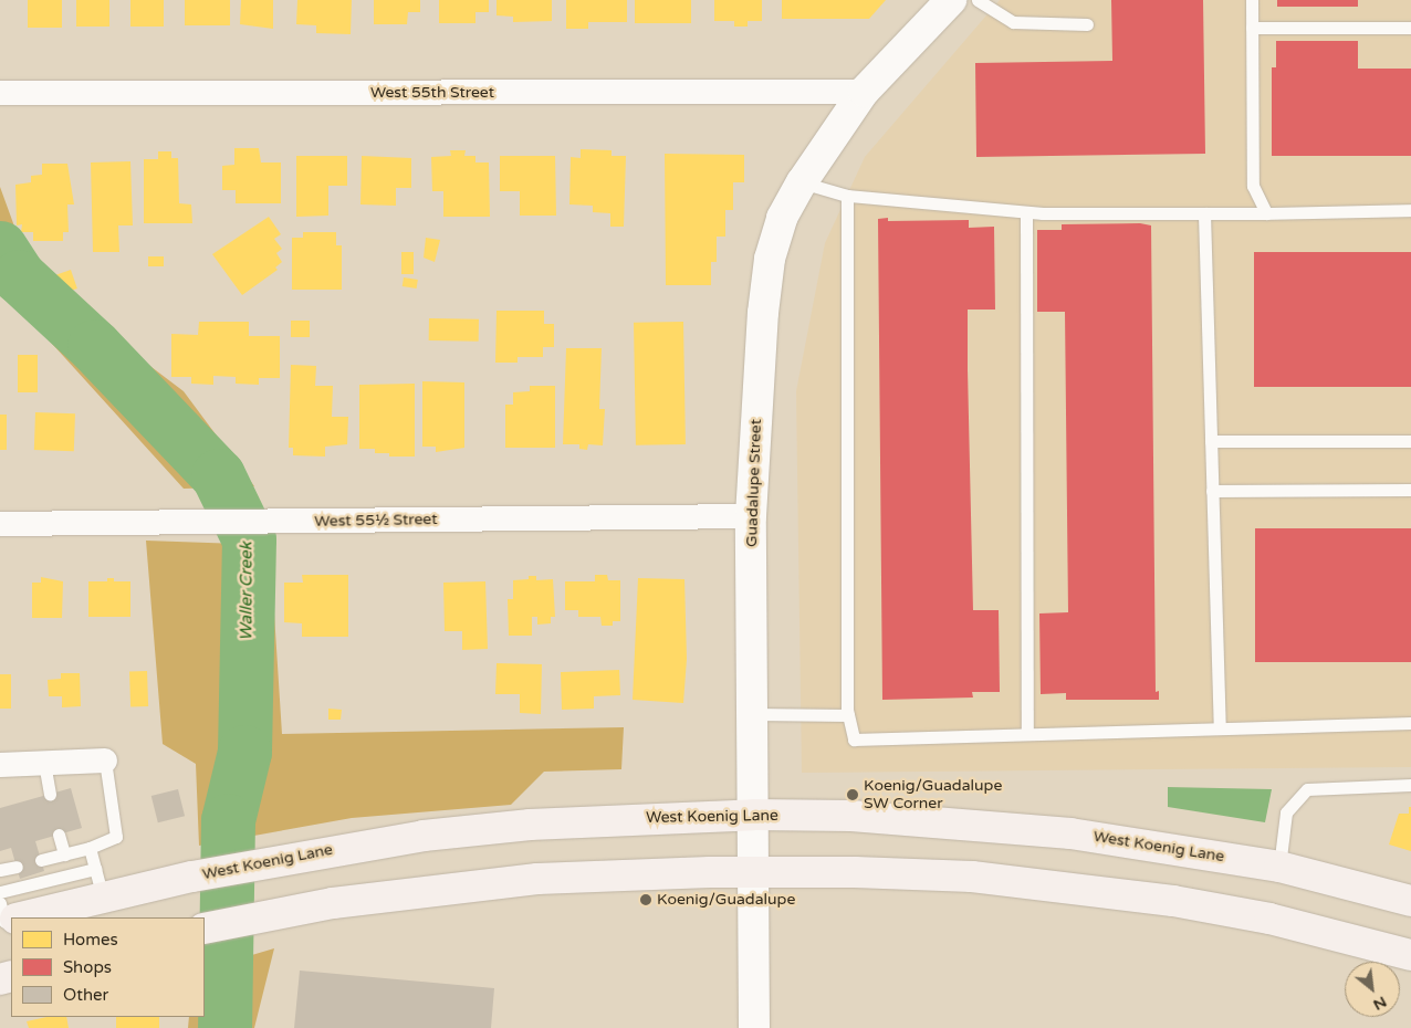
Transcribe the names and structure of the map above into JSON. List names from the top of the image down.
{
  "streets": {
    "main road": ["West Koenig Lane"],
    "street": ["West 55th Street", "Guadalupe Street", "West 55½ Street"]
  },
  "crossings": [
    ["West 55th Street", "Guadalupe Street"],
    ["Guadalupe Street", "West 55½ Street"],
    ["Guadalupe Street", "West Koenig Lane"]
  ],
  "water": ["Waller Creek"],
  "places": ["Koenig/Guadalupe SW Corner", "Koenig/Guadalupe"],
  "legend": ["Homes", "Shops", "Other"],
  "north": "bottom right"
}
